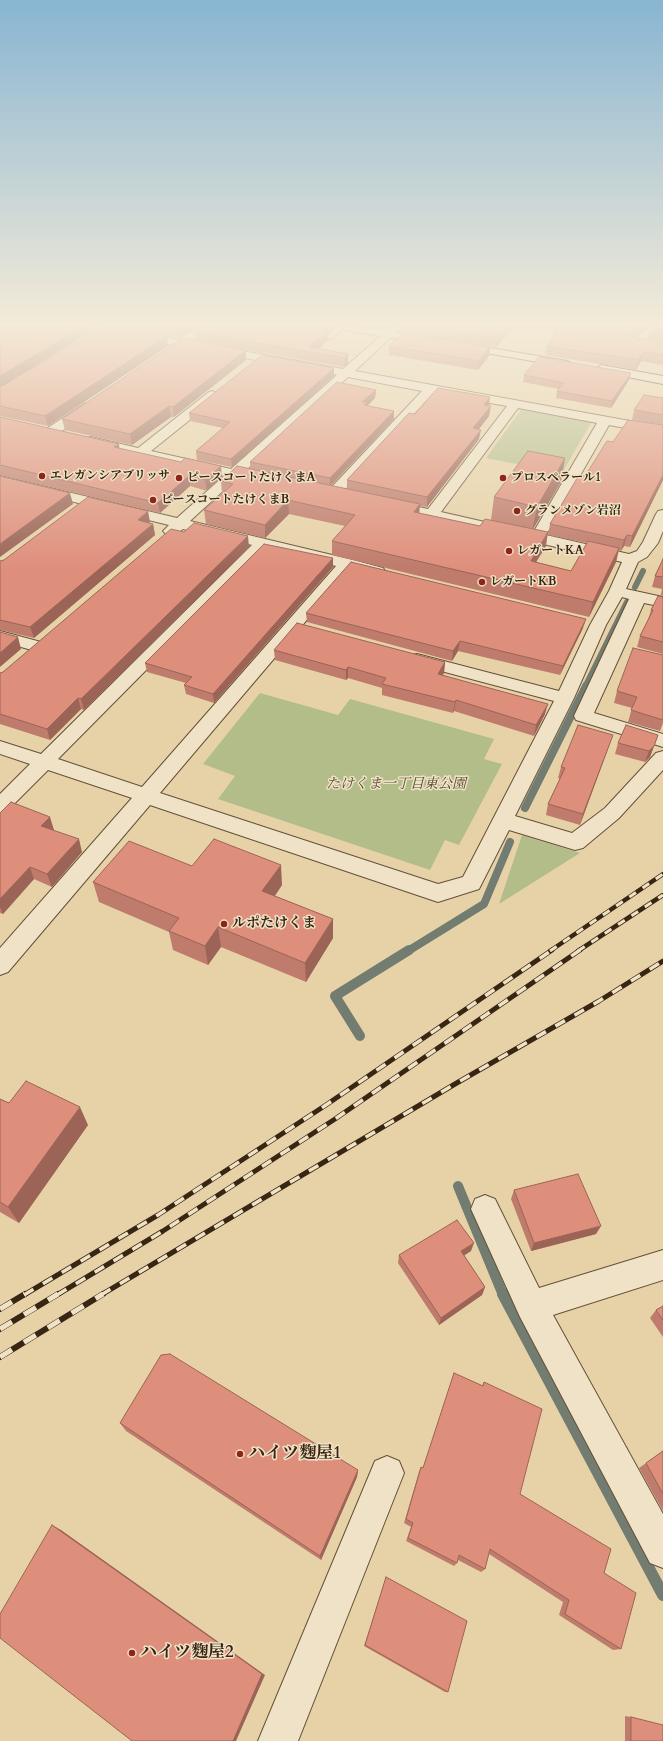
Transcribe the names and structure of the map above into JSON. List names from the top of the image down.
{
  "parks": ["たけくま一丁目東公園"],
  "places": [
    "エレガンシアブリッサ",
    "ピースコートたけくまA",
    "プロスペラール1",
    "ピースコートたけくまB",
    "グランメゾン岩沼",
    "レガートKA",
    "レガートKB",
    "ルポたけくま",
    "ハイツ麴屋1",
    "ハイツ麴屋2"
  ]
}
